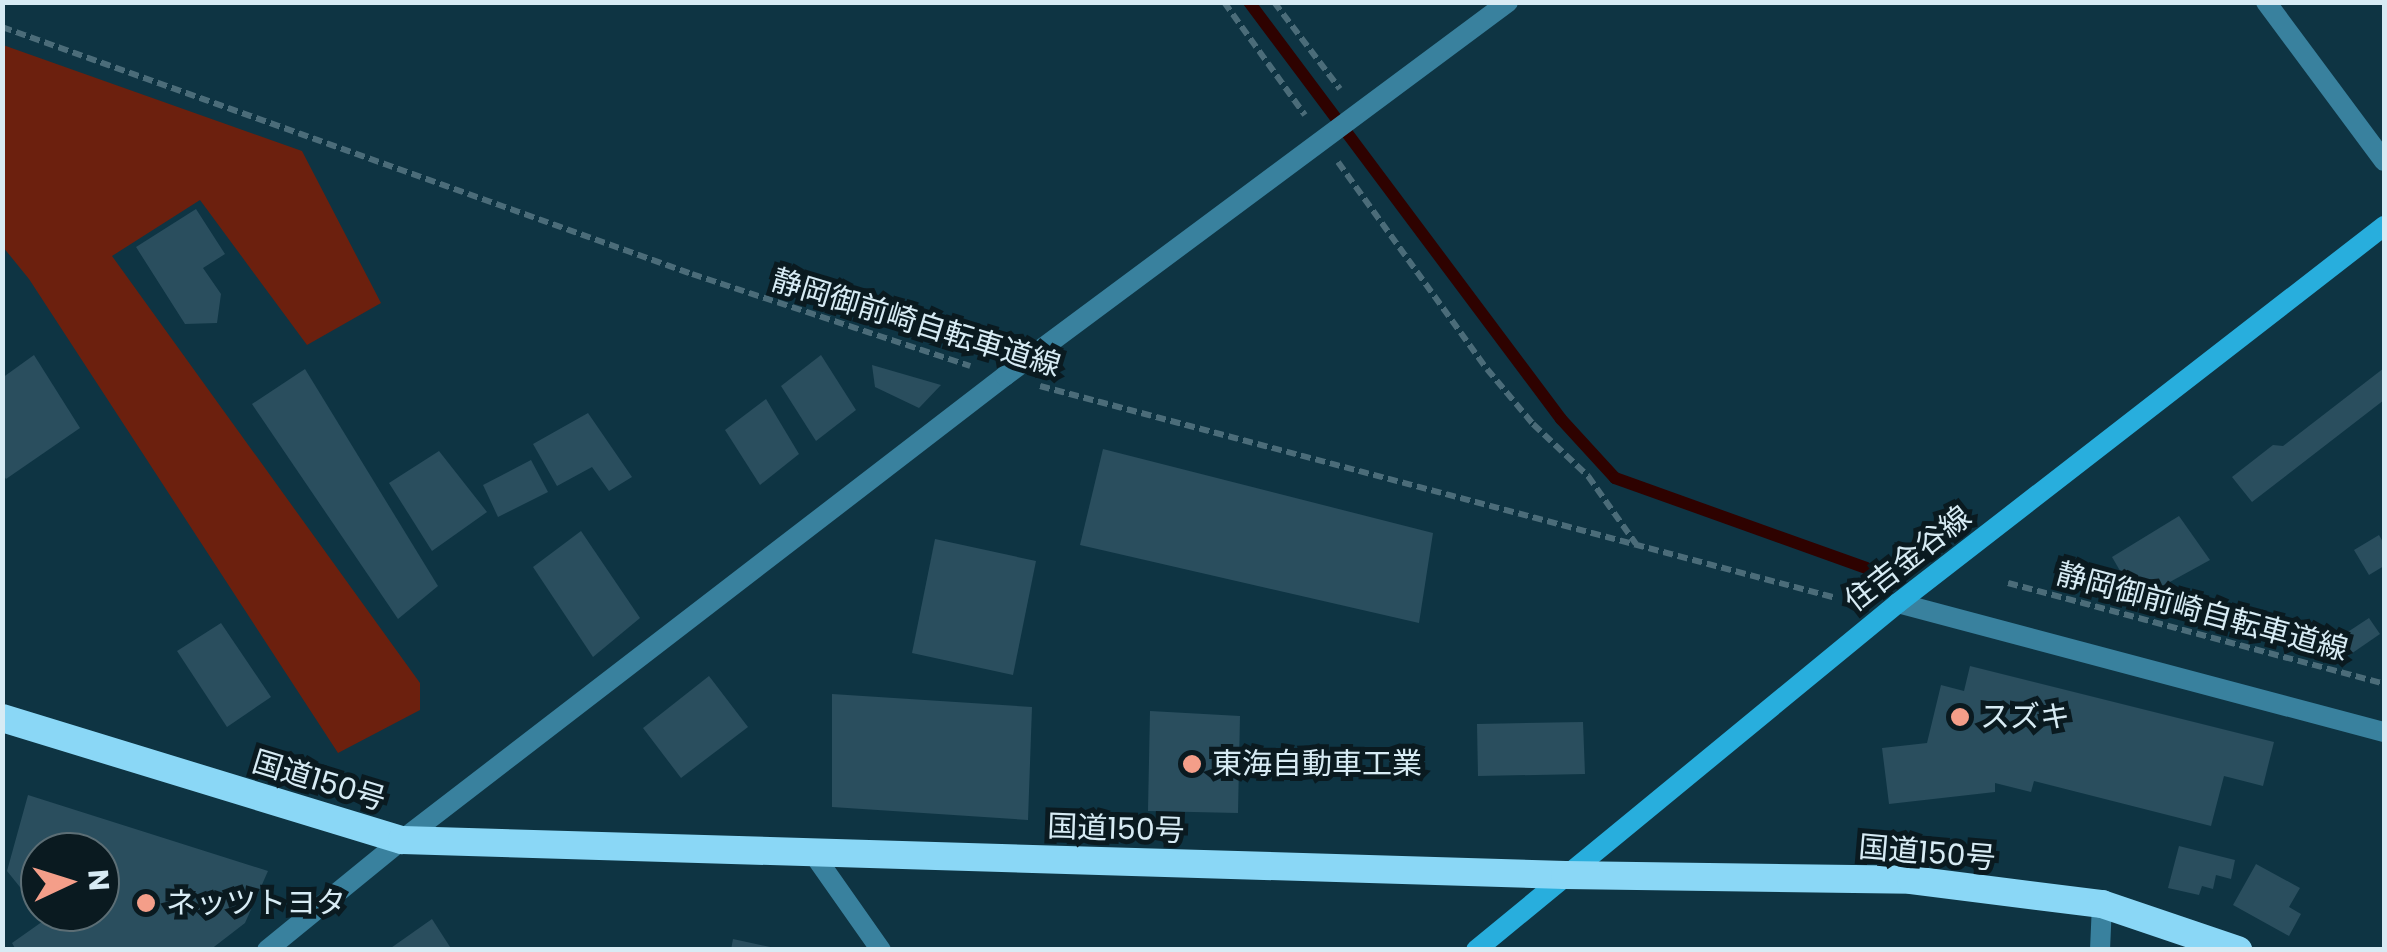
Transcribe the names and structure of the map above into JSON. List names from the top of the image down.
{
  "streets": {
    "highway": ["国道150号"],
    "main road": ["住吉金谷線"],
    "path": ["静岡御前崎自転車道線"]
  },
  "crossings": [
    ["住吉金谷線", "国道150号"]
  ],
  "places": ["スズキ", "東海自動車工業", "ネッツトヨタ"],
  "north": "right"
}
